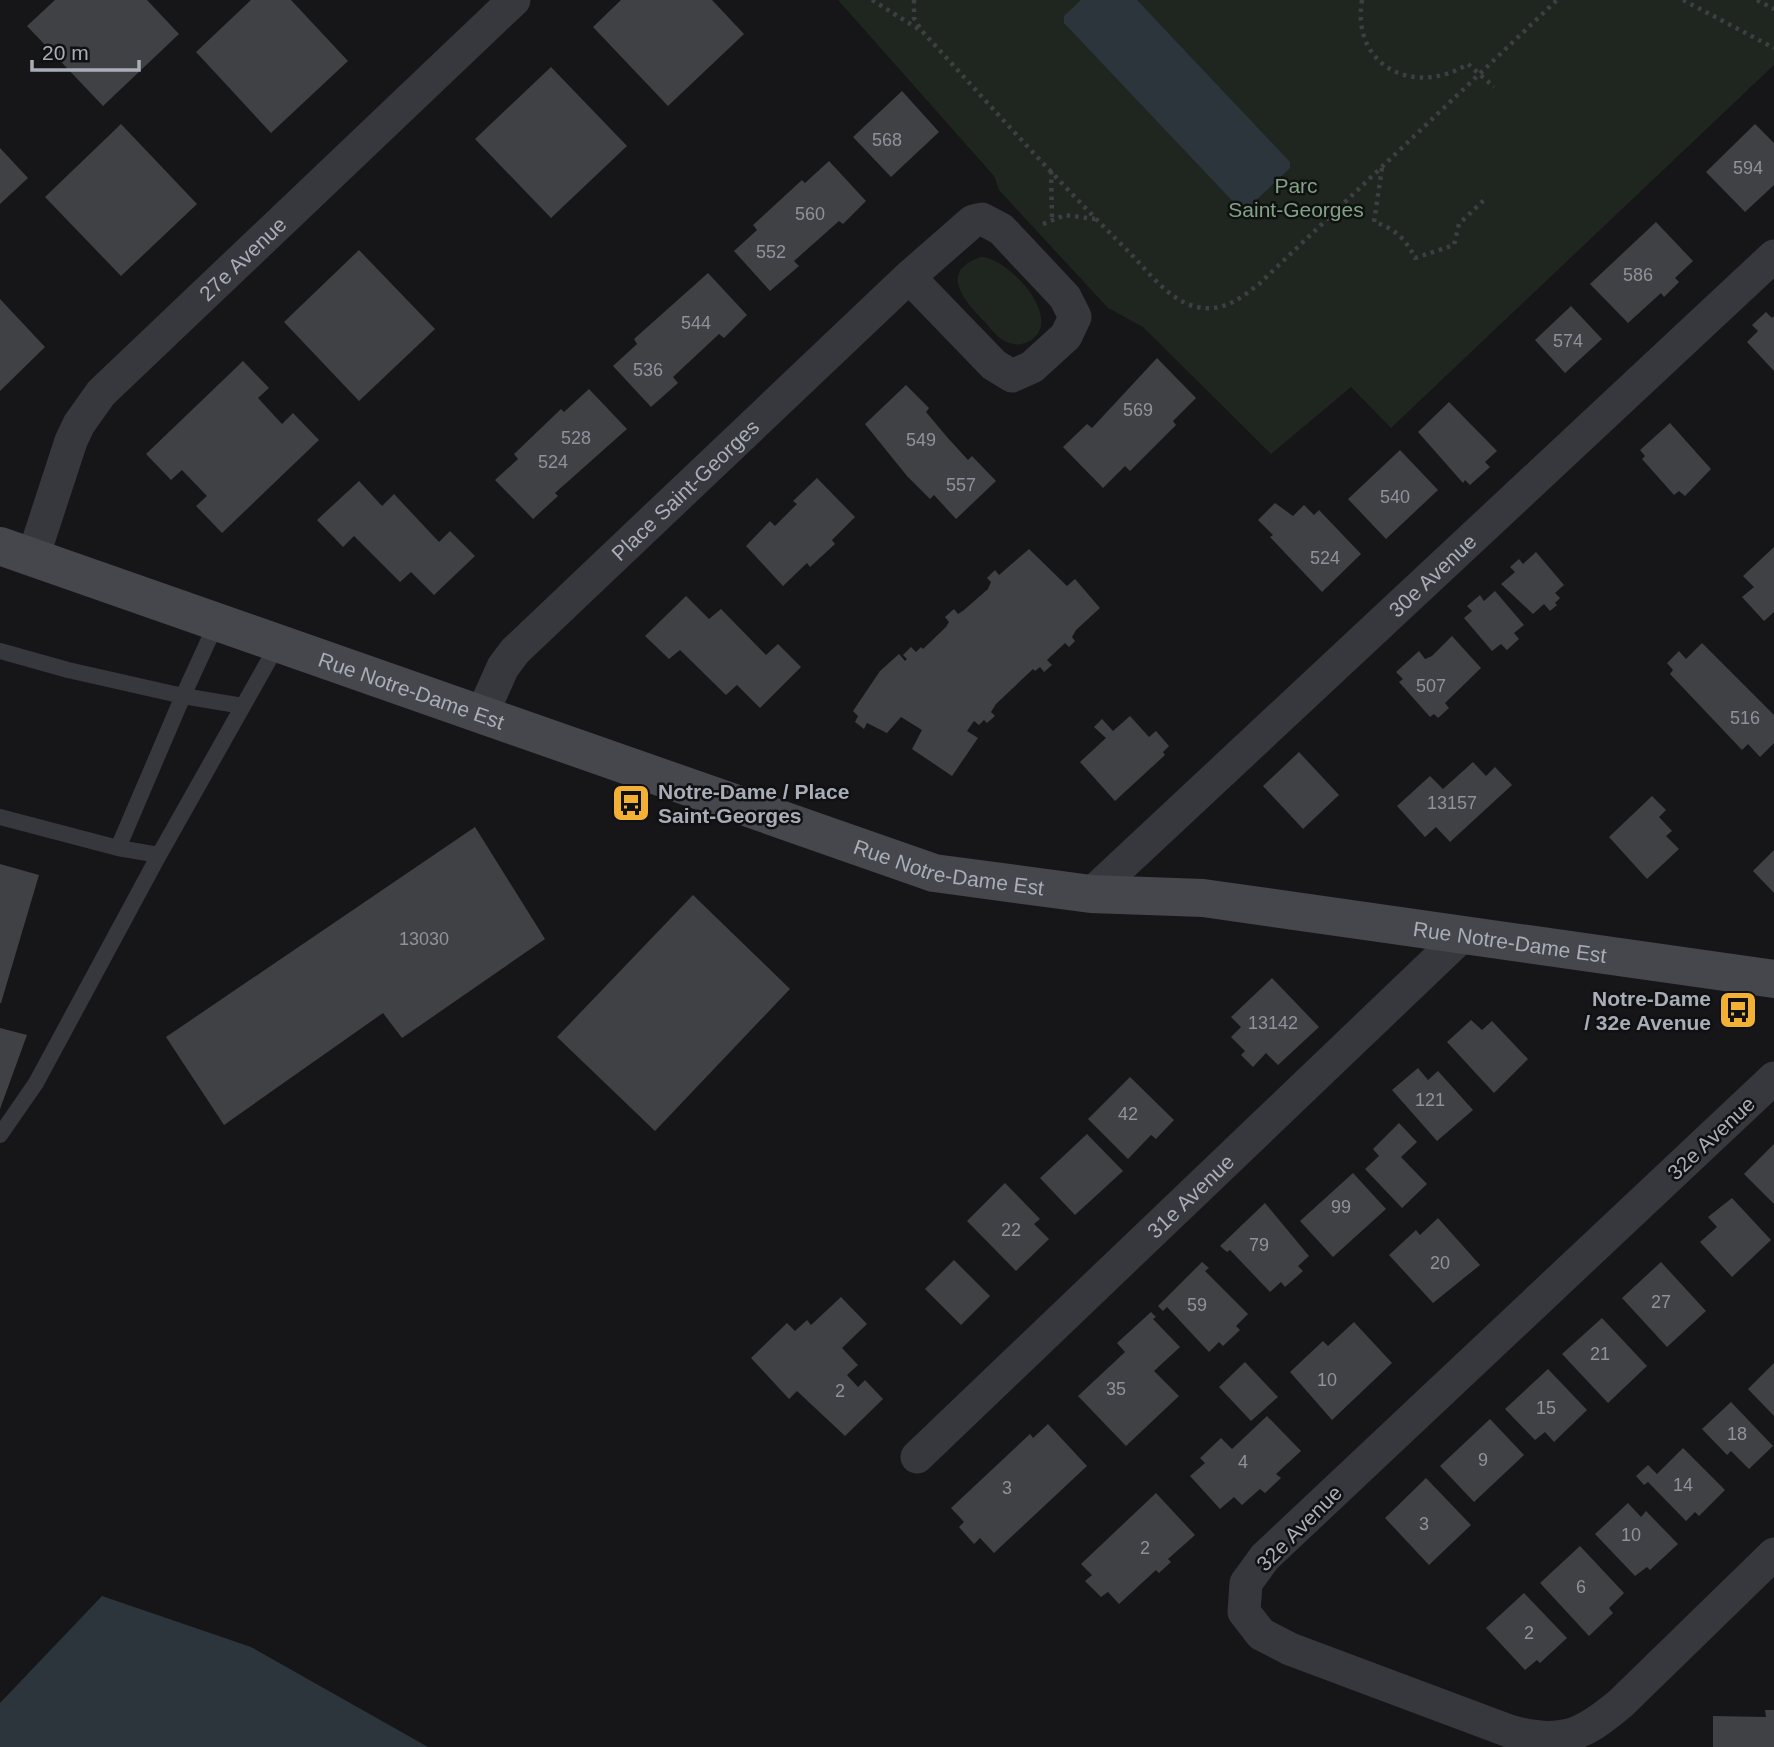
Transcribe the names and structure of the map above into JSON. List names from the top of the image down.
{
  "streets": {
    "main road": ["Rue Notre-Dame Est"],
    "street": [
      "27e Avenue",
      "Place Saint-Georges",
      "30e Avenue",
      "32e Avenue",
      "31e Avenue"
    ]
  },
  "crossings": [
    ["27e Avenue", "Rue Notre-Dame Est"],
    ["Place Saint-Georges", "Rue Notre-Dame Est"],
    ["30e Avenue", "Rue Notre-Dame Est"],
    ["Rue Notre-Dame Est", "31e Avenue"]
  ],
  "parks": ["Parc Saint-Georges"],
  "places": {
    "bus stop": ["Notre-Dame / Place Saint-Georges", "Notre-Dame / 32e Avenue"]
  },
  "house_numbers": [
    "568",
    "594",
    "560",
    "552",
    "586",
    "544",
    "574",
    "536",
    "569",
    "528",
    "549",
    "524",
    "557",
    "540",
    "524",
    "507",
    "516",
    "13157",
    "13030",
    "13142",
    "121",
    "42",
    "99",
    "22",
    "79",
    "20",
    "27",
    "59",
    "21",
    "10",
    "35",
    "2",
    "15",
    "18",
    "9",
    "4",
    "14",
    "3",
    "3",
    "10",
    "2",
    "6",
    "2"
  ],
  "scale_bar": "20 m"
}
